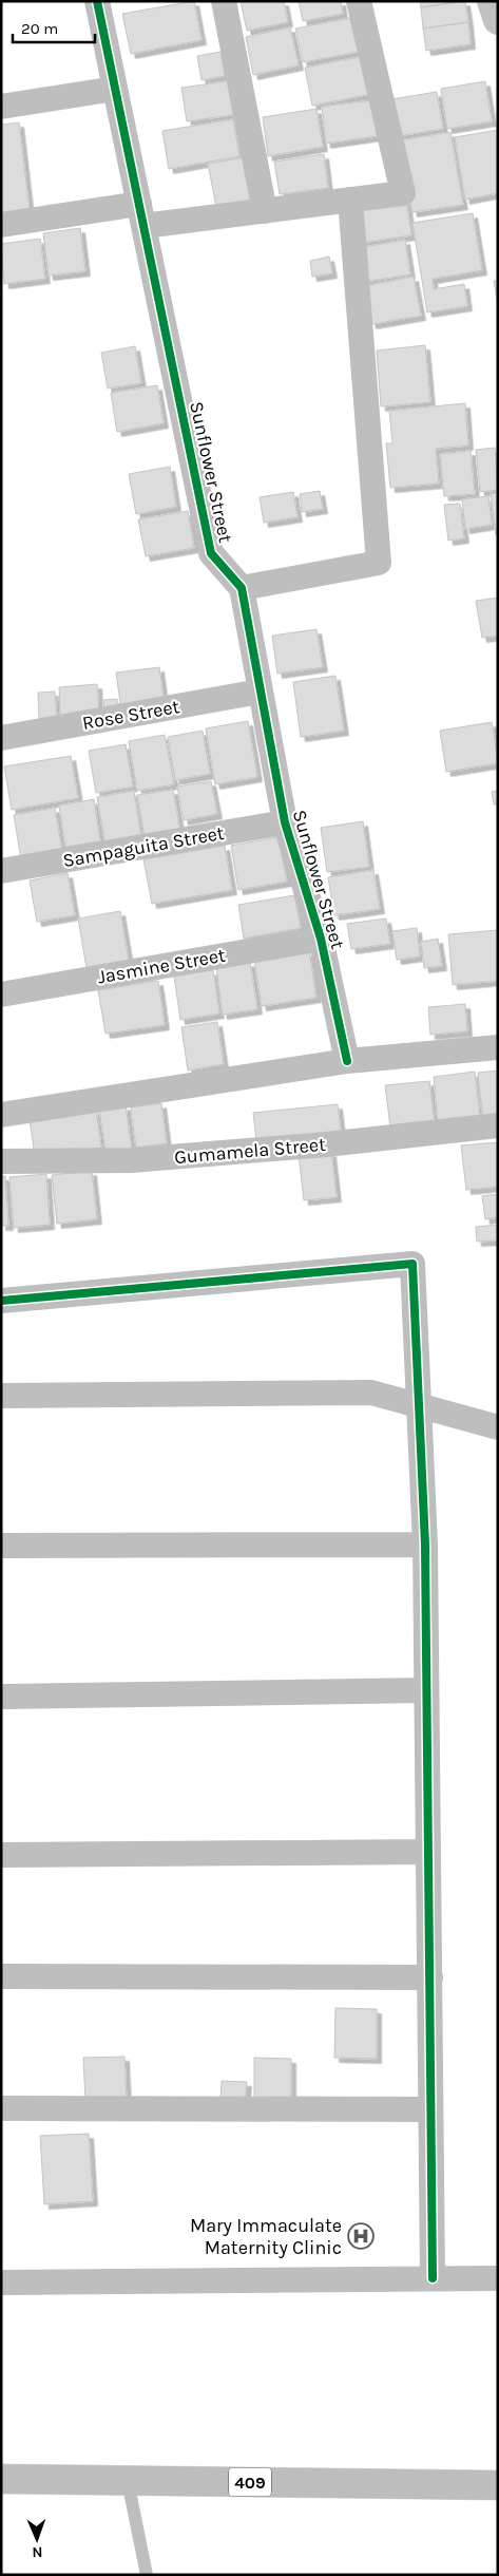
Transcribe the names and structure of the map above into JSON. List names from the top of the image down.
{
  "streets": {
    "main road": ["409"],
    "street": [
      "Sunflower Street",
      "Rose Street",
      "Sampaguita Street",
      "Jasmine Street",
      "Gumamela Street"
    ]
  },
  "crossings": [
    ["Sunflower Street", "Rose Street"],
    ["Sunflower Street", "Sampaguita Street"],
    ["Sunflower Street", "Jasmine Street"]
  ],
  "places": {
    "hospital": ["Mary Immaculate Maternity Clinic"]
  },
  "scale_bar": "20 m",
  "north": "bottom"
}
